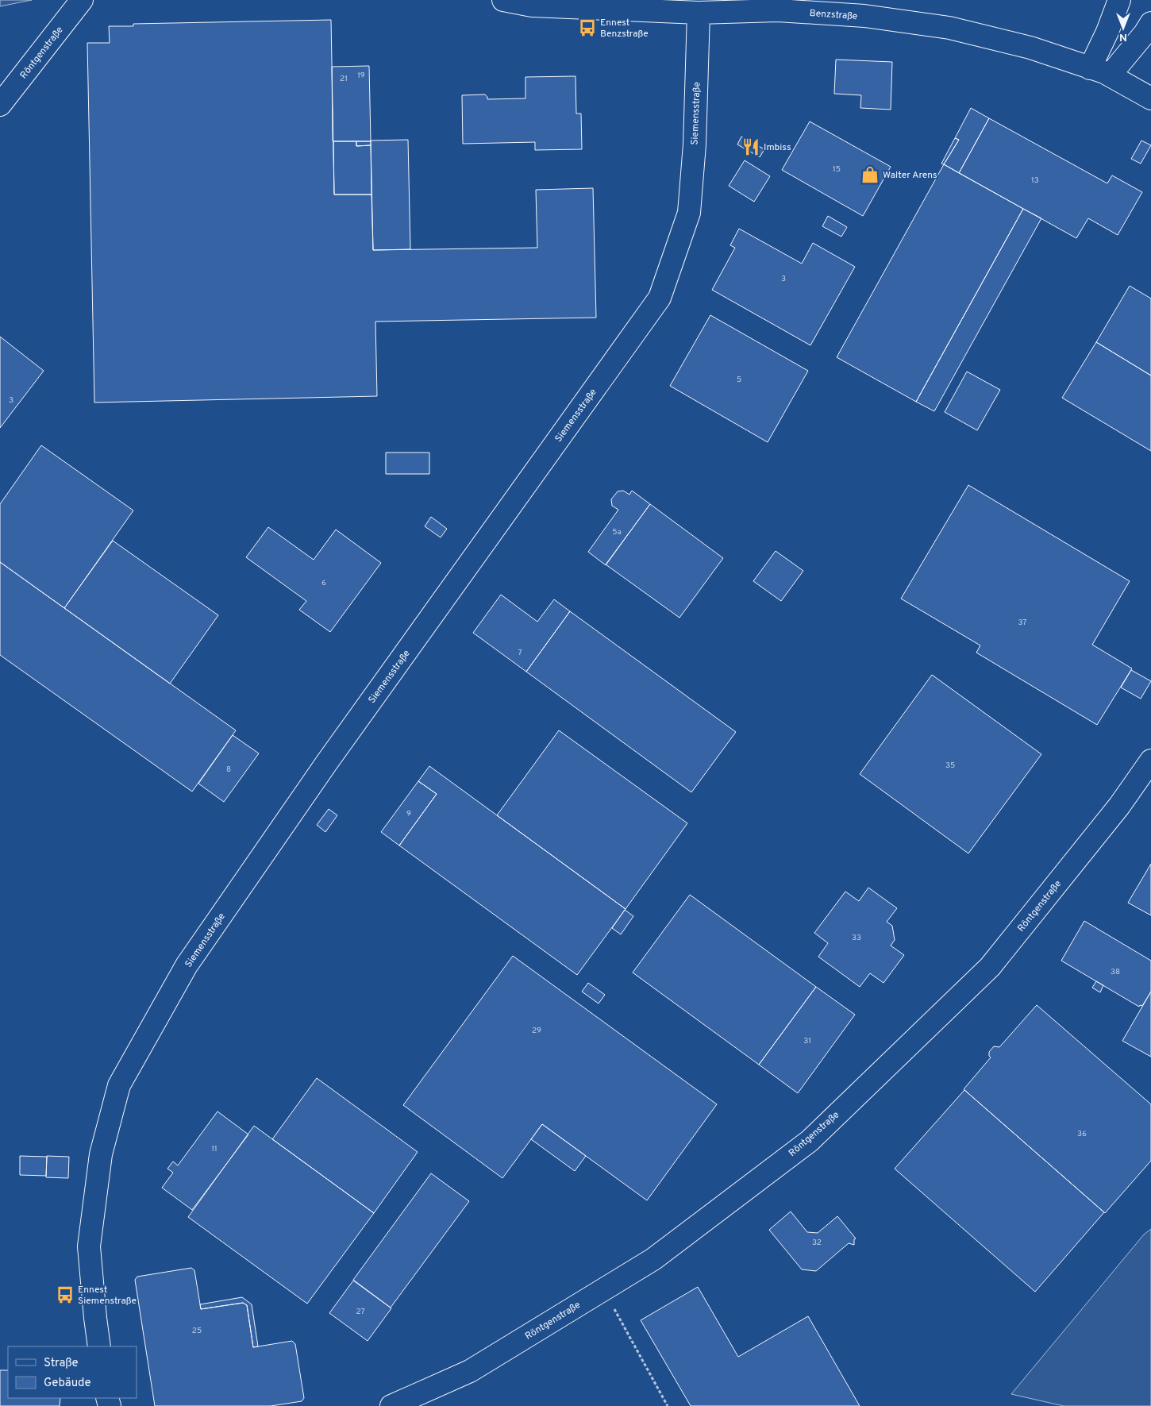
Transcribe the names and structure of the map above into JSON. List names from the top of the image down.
{
  "streets": {
    "street": ["Benzstraße", "Röntgenstraße", "Siemensstraße"]
  },
  "crossings": [
    ["Benzstraße", "Siemensstraße"]
  ],
  "places": {
    "bus stop": ["Ennest Benzstraße", "Ennest Siemenstraße"],
    "restaurant": ["Imbiss"],
    "shop": ["Walter Arens"]
  },
  "house_numbers": [
    "19",
    "21",
    "15",
    "13",
    "3",
    "5",
    "3",
    "5a",
    "6",
    "37",
    "7",
    "35",
    "8",
    "9",
    "33",
    "38",
    "29",
    "31",
    "36",
    "11",
    "32",
    "27",
    "25"
  ],
  "legend": ["Straße", "Gebäude"],
  "north": "bottom"
}
